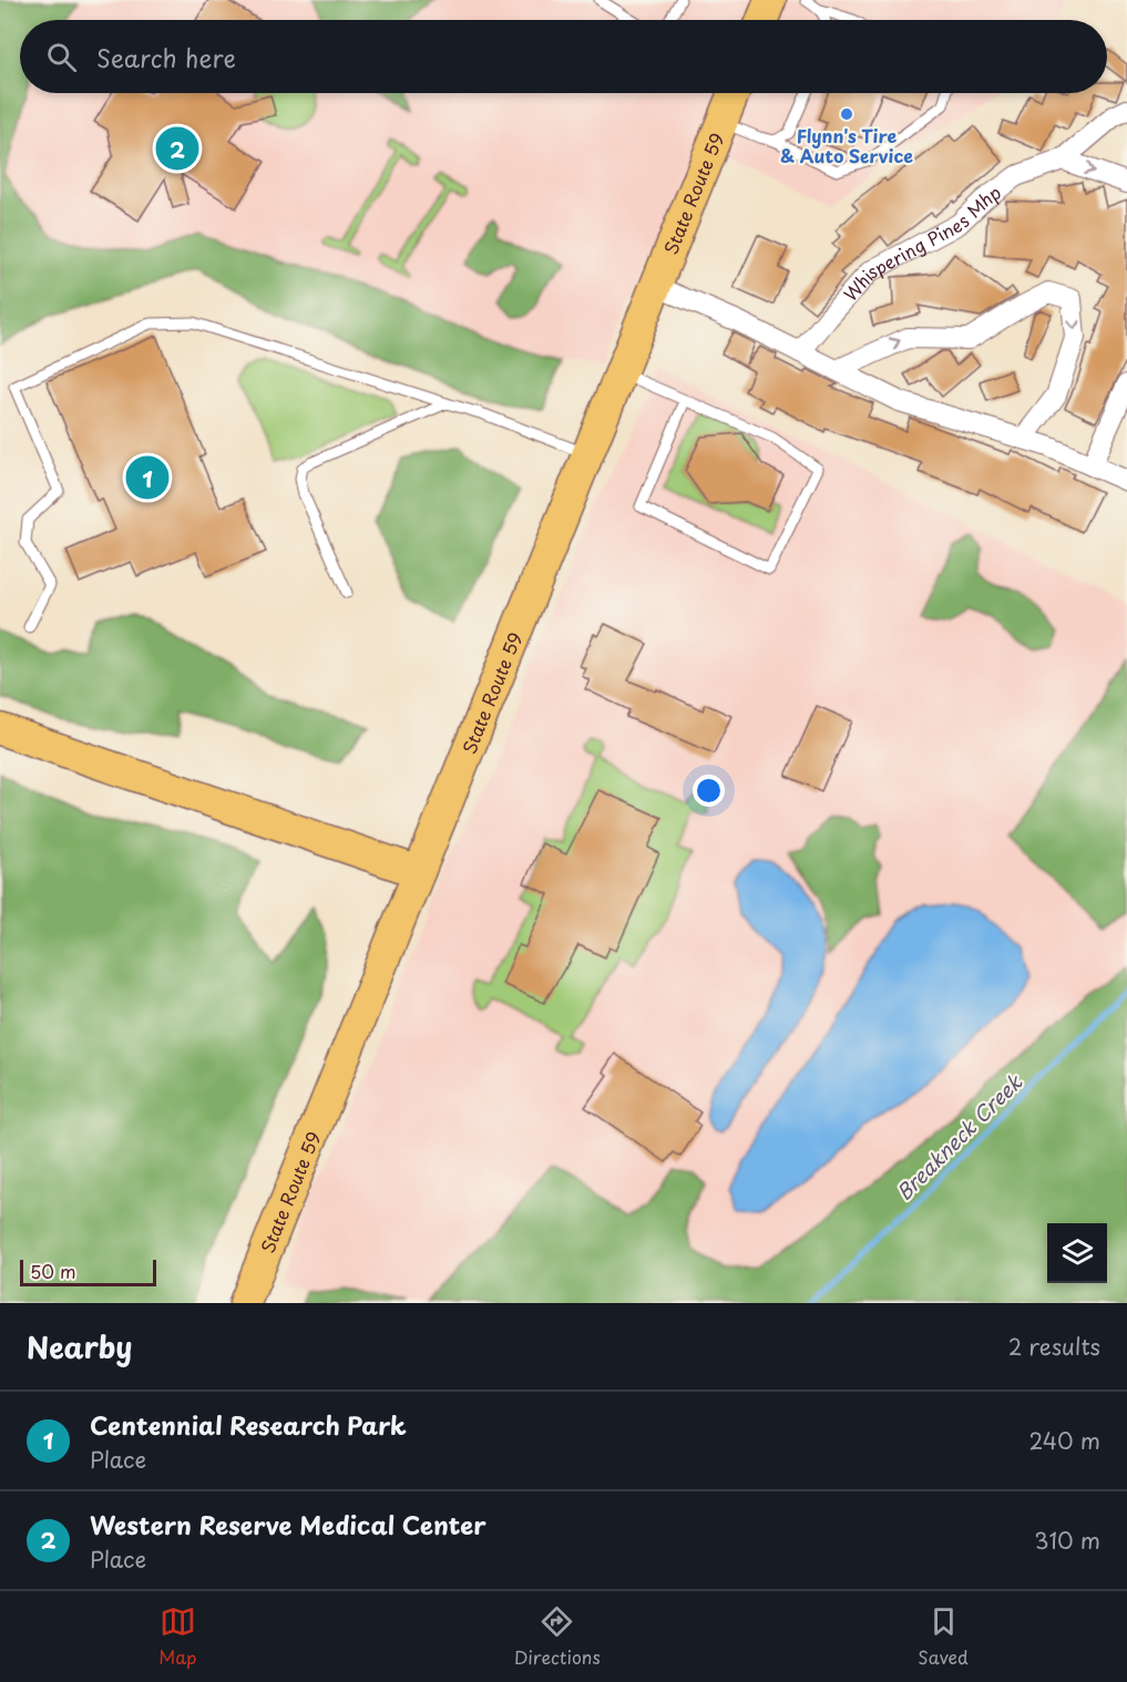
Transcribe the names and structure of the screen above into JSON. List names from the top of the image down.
{
  "streets": {
    "main road": ["State Route 59"],
    "street": ["Whispering Pines Mhp"]
  },
  "water": ["Breakneck Creek"],
  "places": ["Flynn's Tire & Auto Service"],
  "scale_bar": "50 m",
  "page": {
    "search": "Search here",
    "pins": ["2", "1"],
    "scale": "50 m",
    "heading": ["Nearby", "2 results"],
    "list": [
      {
        "mark": "1",
        "name": "Centennial Research Park",
        "note": "Place",
        "value": "240 m"
      },
      {
        "mark": "2",
        "name": "Western Reserve Medical Center",
        "note": "Place",
        "value": "310 m"
      }
    ],
    "nav": ["Map", "Directions", "Saved"]
  }
}
